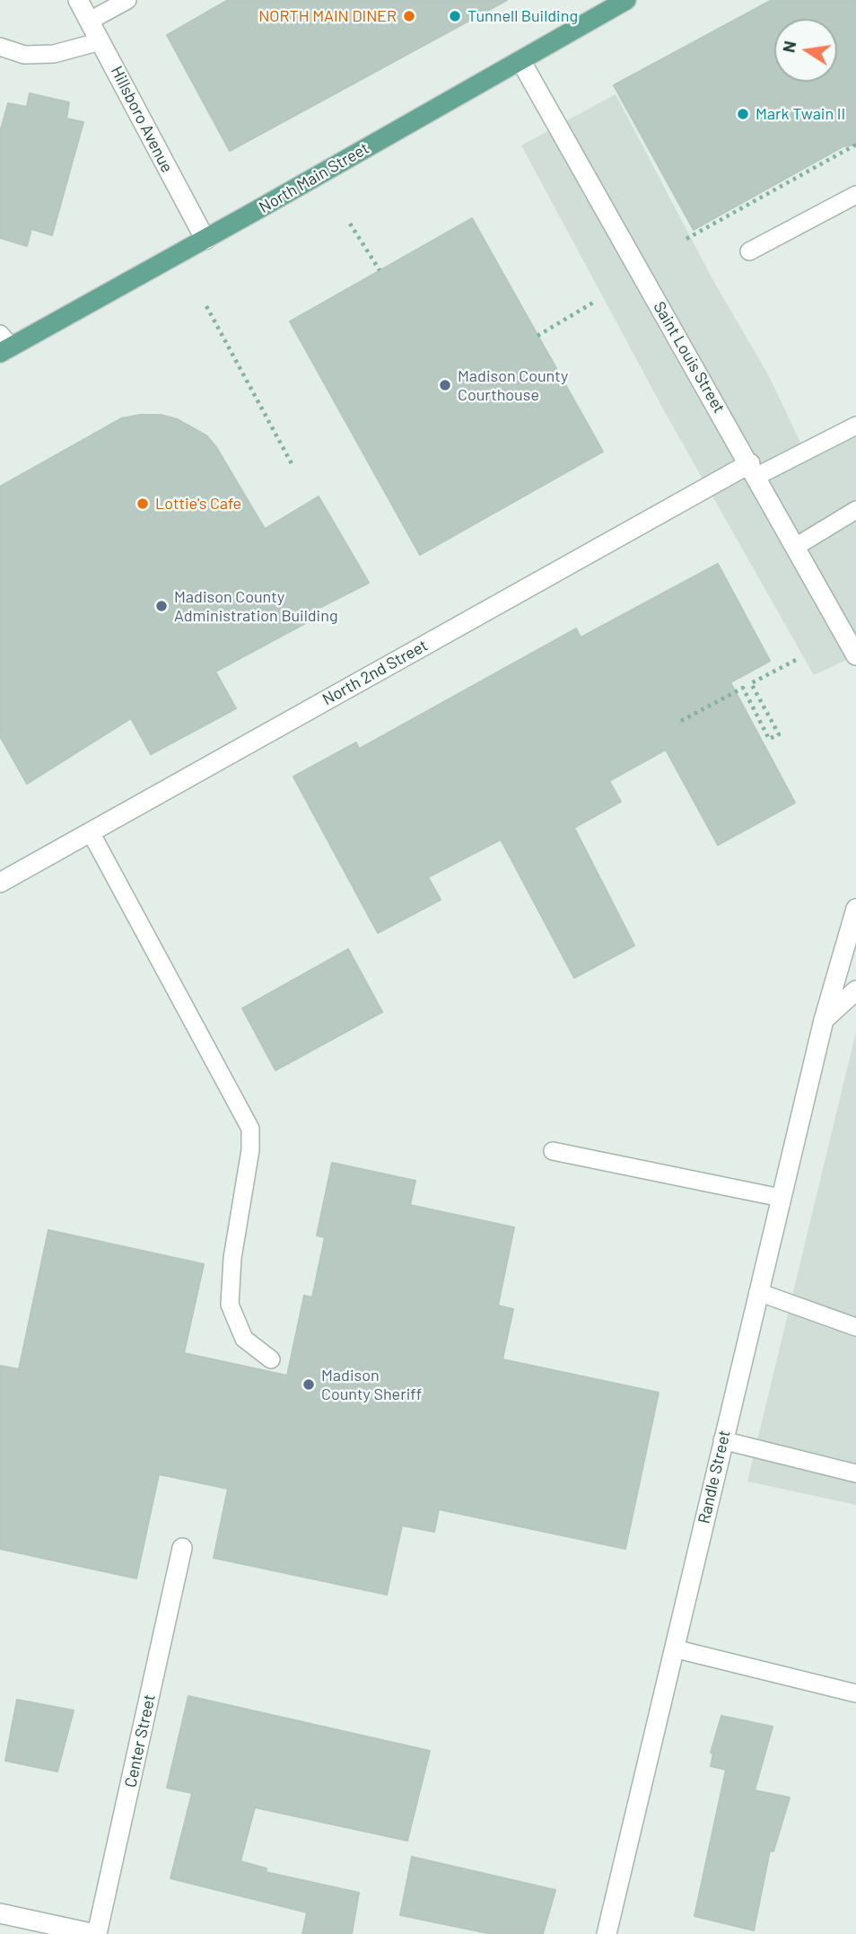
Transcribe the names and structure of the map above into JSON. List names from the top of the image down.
{
  "streets": {
    "main road": ["North Main Street"],
    "street": [
      "Hillsboro Avenue",
      "Saint Louis Street",
      "North 2nd Street",
      "Randle Street",
      "Center Street"
    ]
  },
  "crossings": [
    ["Hillsboro Avenue", "North Main Street"],
    ["North Main Street", "Saint Louis Street"],
    ["Saint Louis Street", "North 2nd Street"]
  ],
  "places": [
    "NORTH MAIN DINER",
    "Tunnell Building",
    "Mark Twain II",
    "Madison County Courthouse",
    "Lottie's Cafe",
    "Madison County Administration Building",
    "Madison County Sheriff"
  ],
  "north": "left"
}
